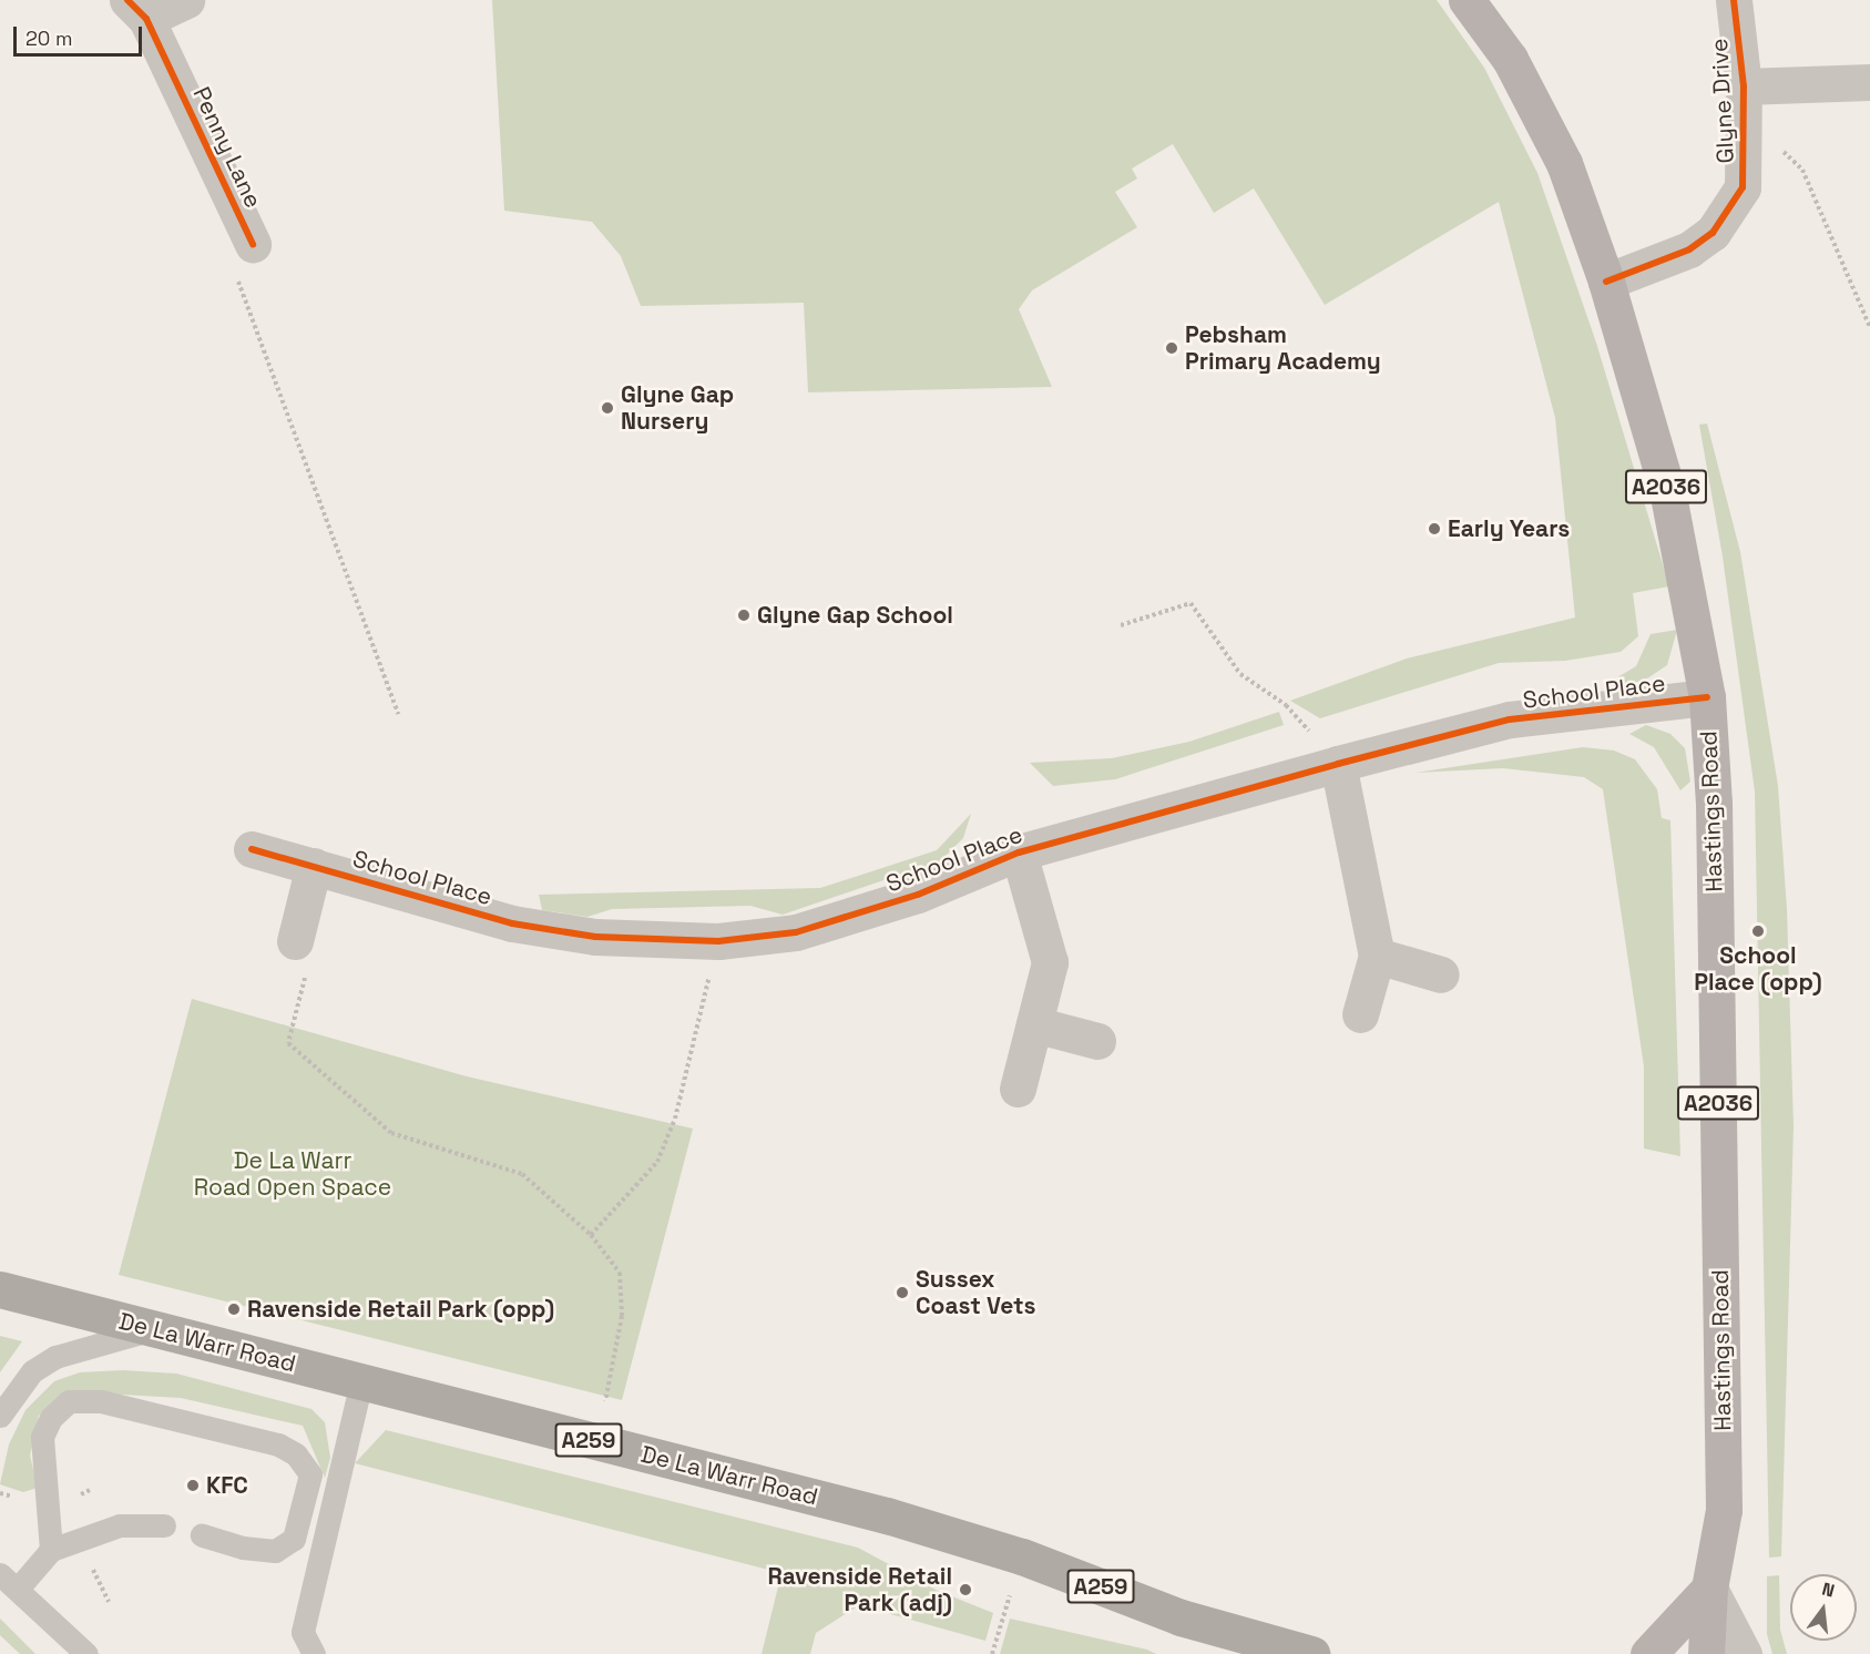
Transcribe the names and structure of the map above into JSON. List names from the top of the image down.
{
  "streets": {
    "highway": ["De La Warr Road", "A259"],
    "main road": ["A2036", "Hastings Road"],
    "street": ["Glyne Drive", "Penny Lane", "School Place"]
  },
  "crossings": [
    ["Glyne Drive", "Hastings Road"],
    ["School Place", "Hastings Road"]
  ],
  "parks": ["De La Warr Road Open Space"],
  "places": [
    "Pebsham Primary Academy",
    "Glyne Gap Nursery",
    "Early Years",
    "Glyne Gap School",
    "School Place (opp)",
    "Sussex Coast Vets",
    "Ravenside Retail Park (opp)",
    "KFC",
    "Ravenside Retail Park (adj)"
  ],
  "scale_bar": "20 m",
  "north": "top"
}
